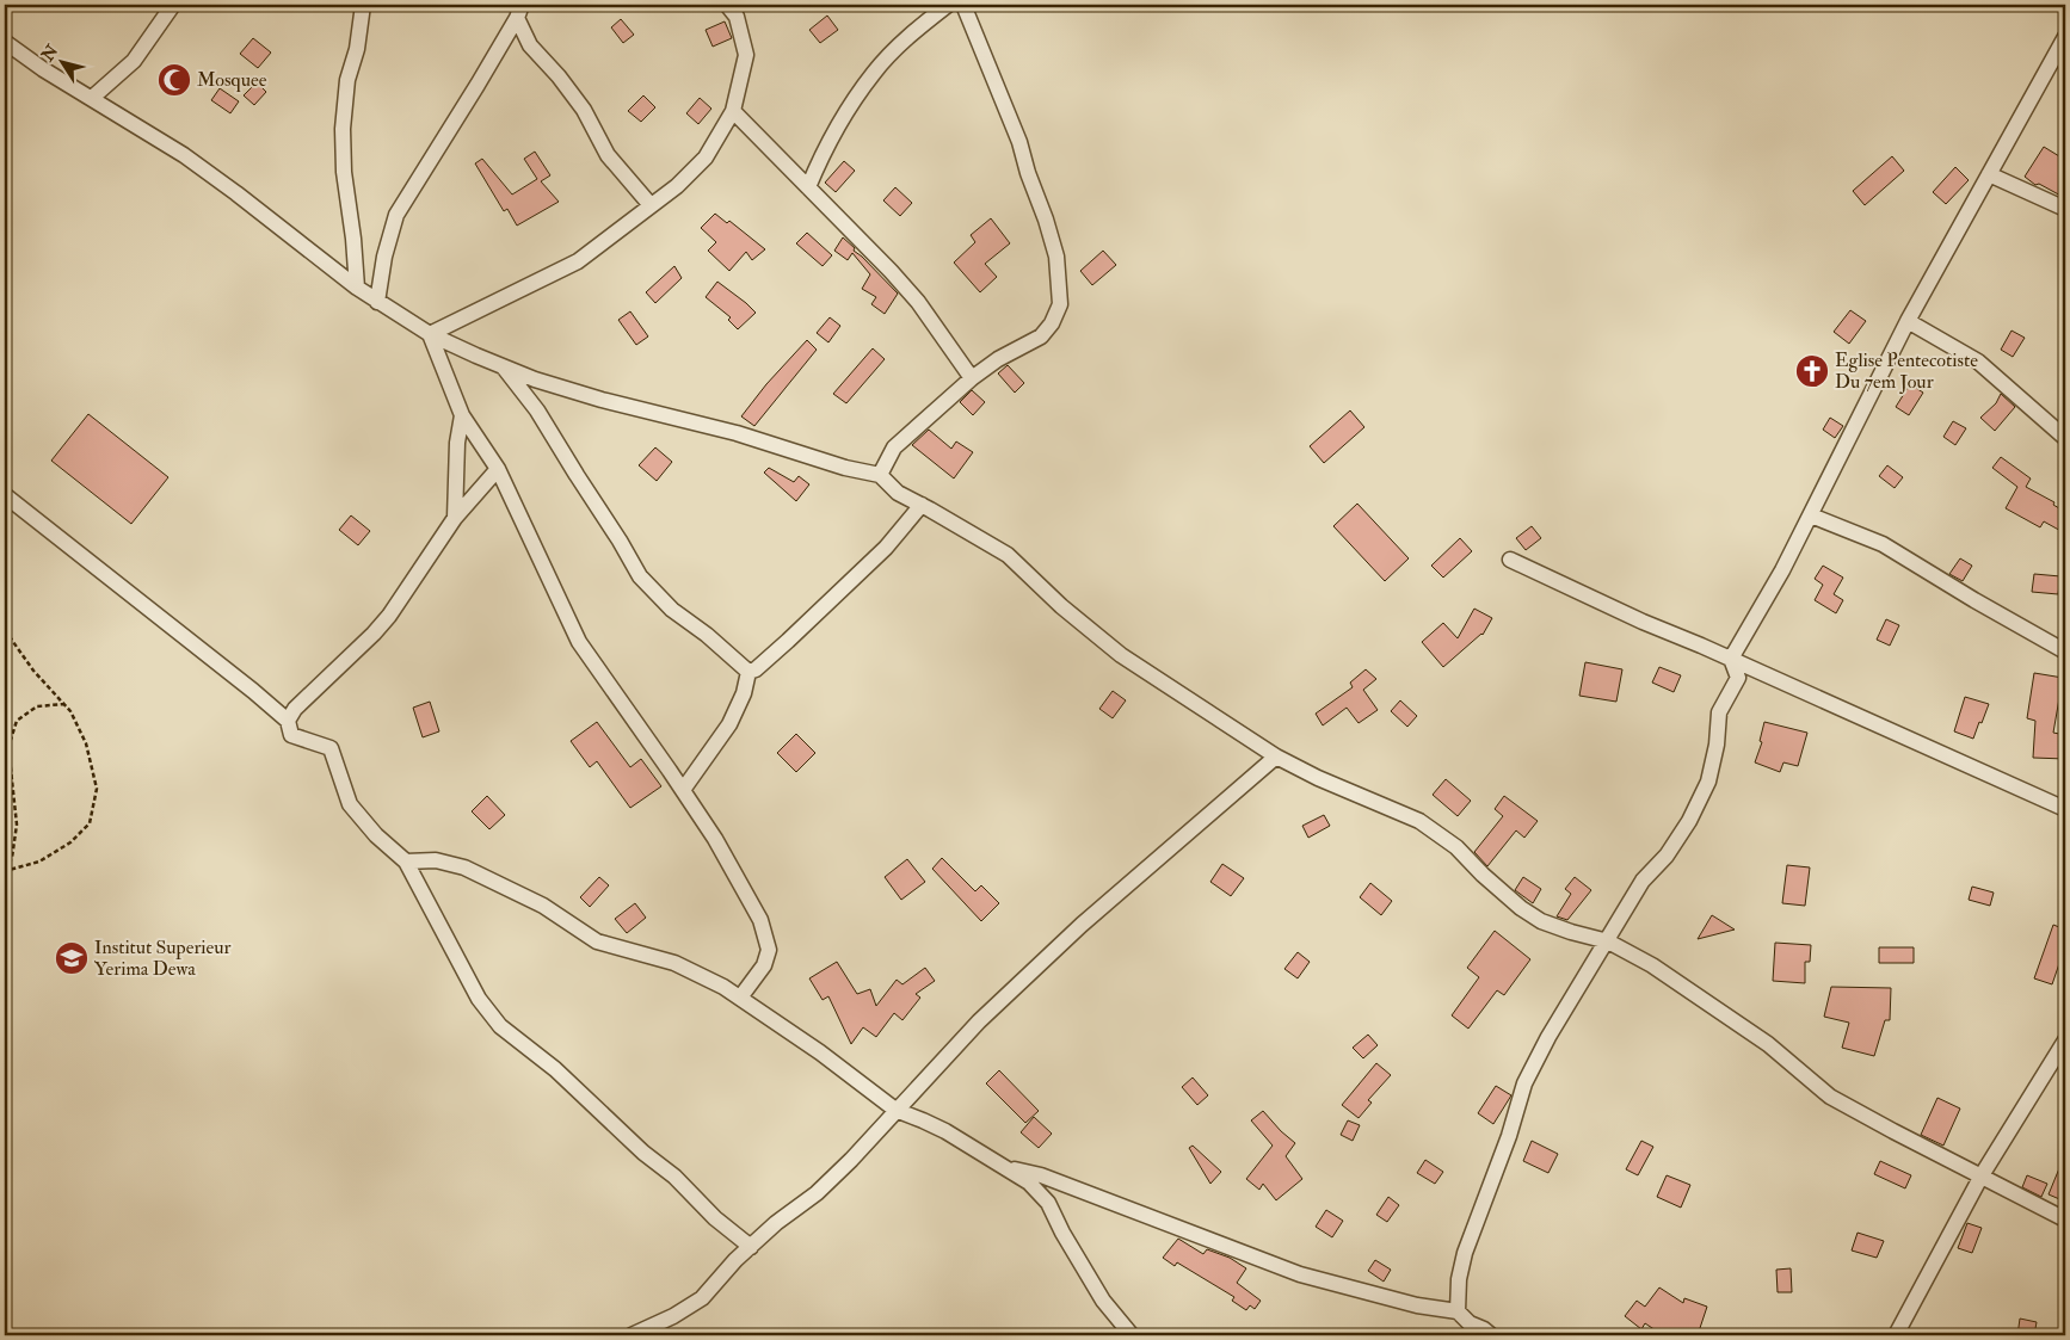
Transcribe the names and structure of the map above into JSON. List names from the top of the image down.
{
  "places": {
    "mosque": ["Mosquee"],
    "church": ["Eglise Pentecotiste Du 7em Jour"],
    "school or university": ["Institut Superieur Yerima Dewa"]
  },
  "north": "top left"
}
